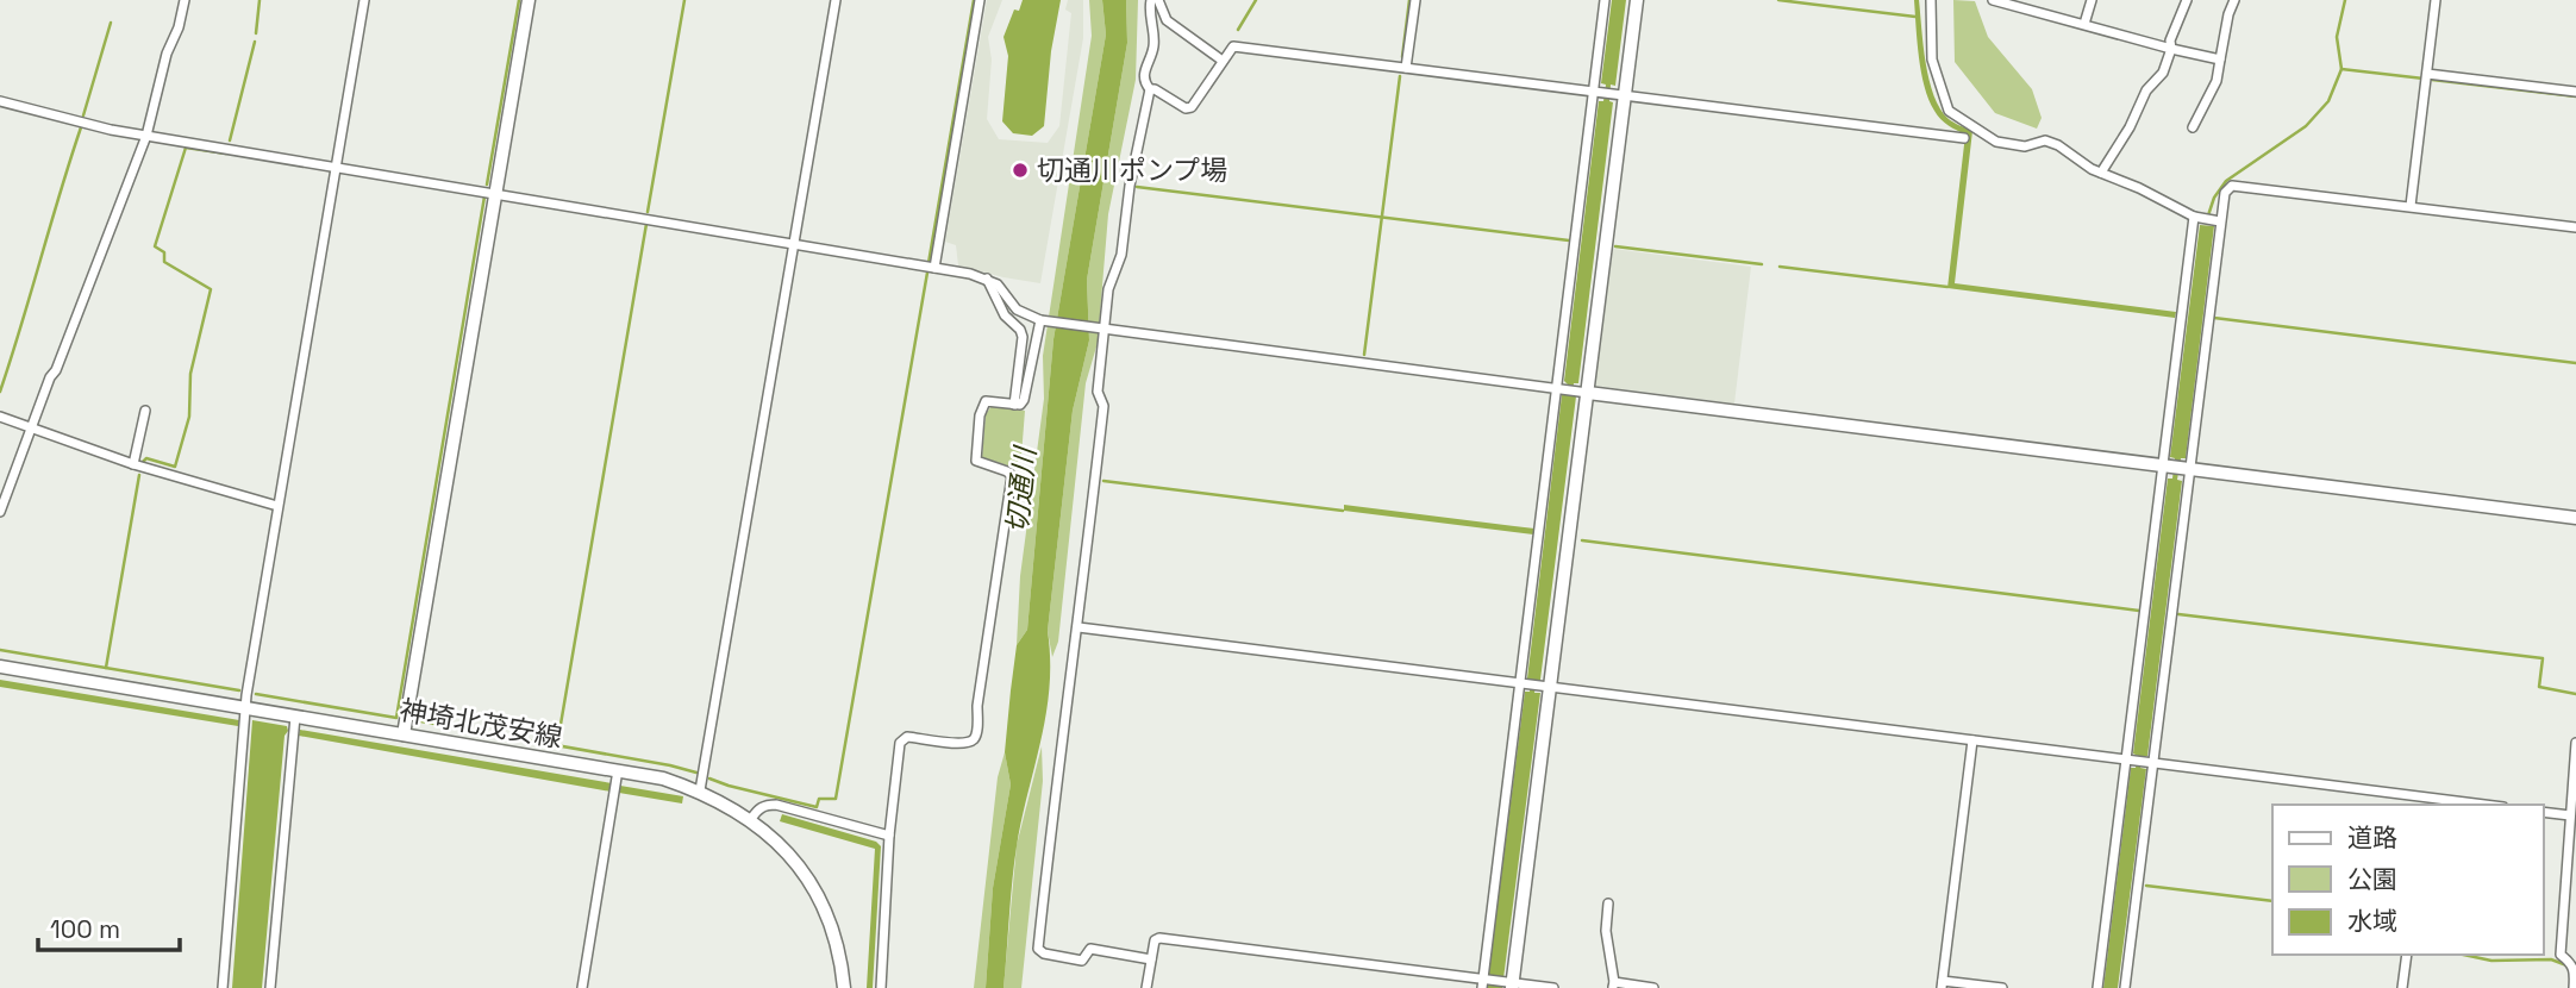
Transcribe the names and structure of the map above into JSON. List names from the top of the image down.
{
  "streets": {
    "street": ["神埼北茂安線"]
  },
  "water": ["切通川"],
  "places": ["切通川ポンプ場"],
  "legend": ["道路", "公園", "水域"],
  "scale_bar": "100 m"
}
